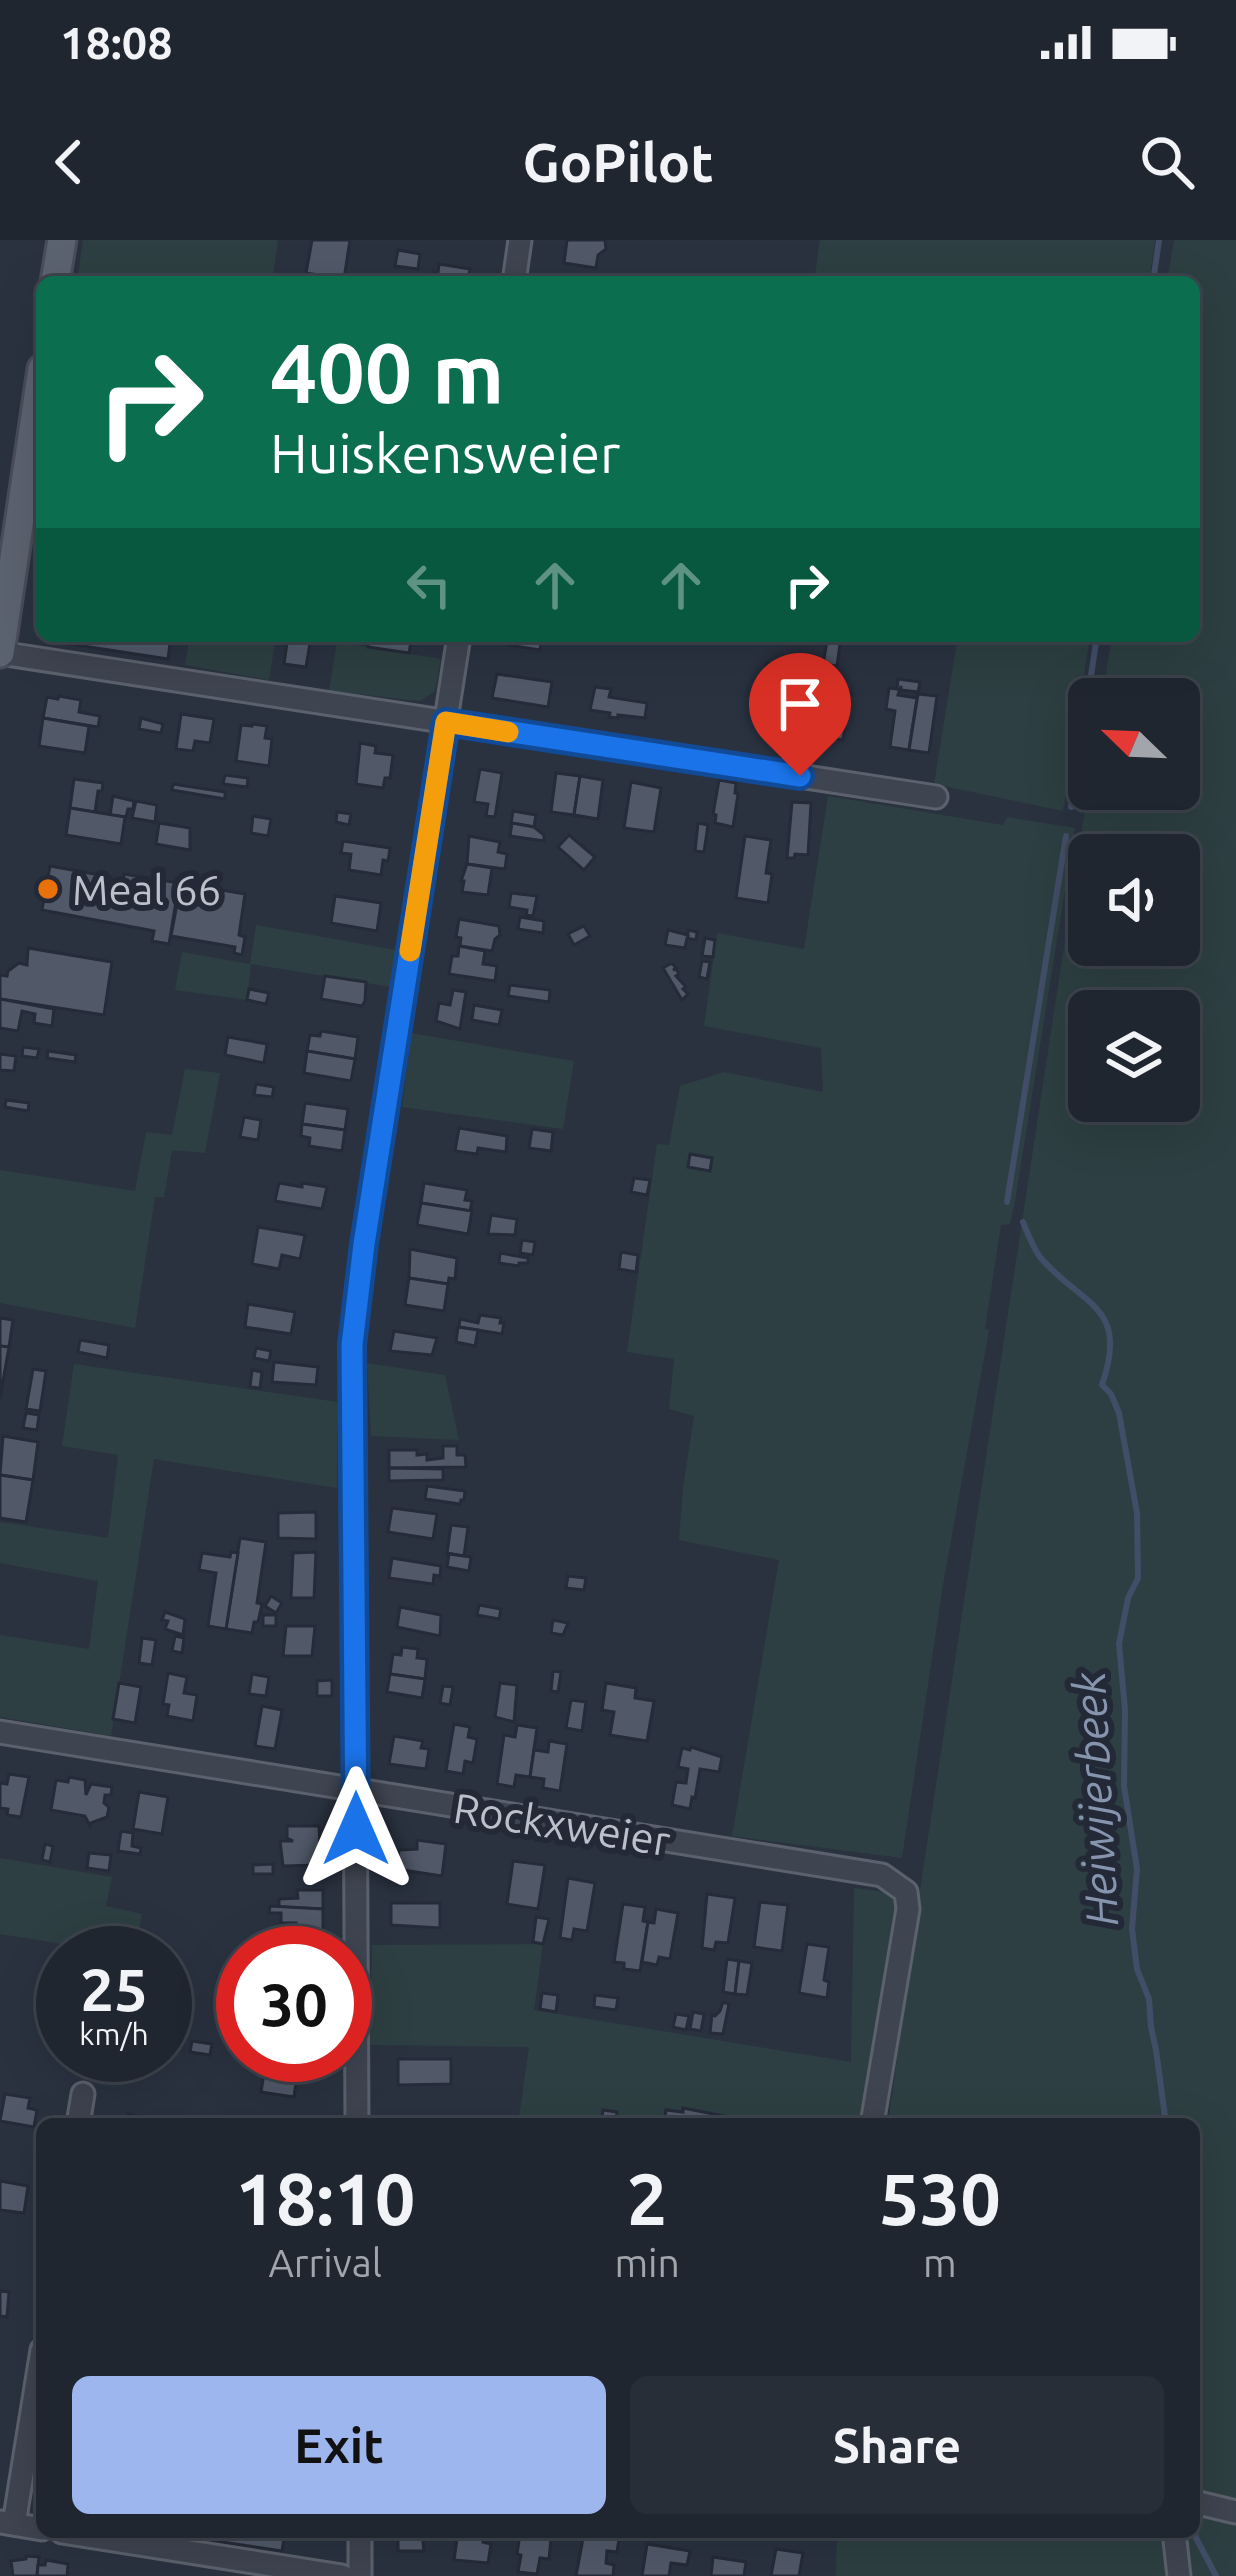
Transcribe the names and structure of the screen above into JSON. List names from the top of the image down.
{
  "streets": {
    "street": ["Rockxweier"]
  },
  "water": ["Heiwijerbeek"],
  "places": ["Meal 66"],
  "north": "top left",
  "page": {
    "status": "18:08",
    "header": "GoPilot",
    "turn": ["400 m", "Huiskensweier"],
    "speed": "25 km/h",
    "limit": "30",
    "eta": [
      "18:10",
      "Arrival",
      "2",
      "min",
      "530",
      "m"
    ],
    "buttons": ["Exit", "Share"]
  }
}
